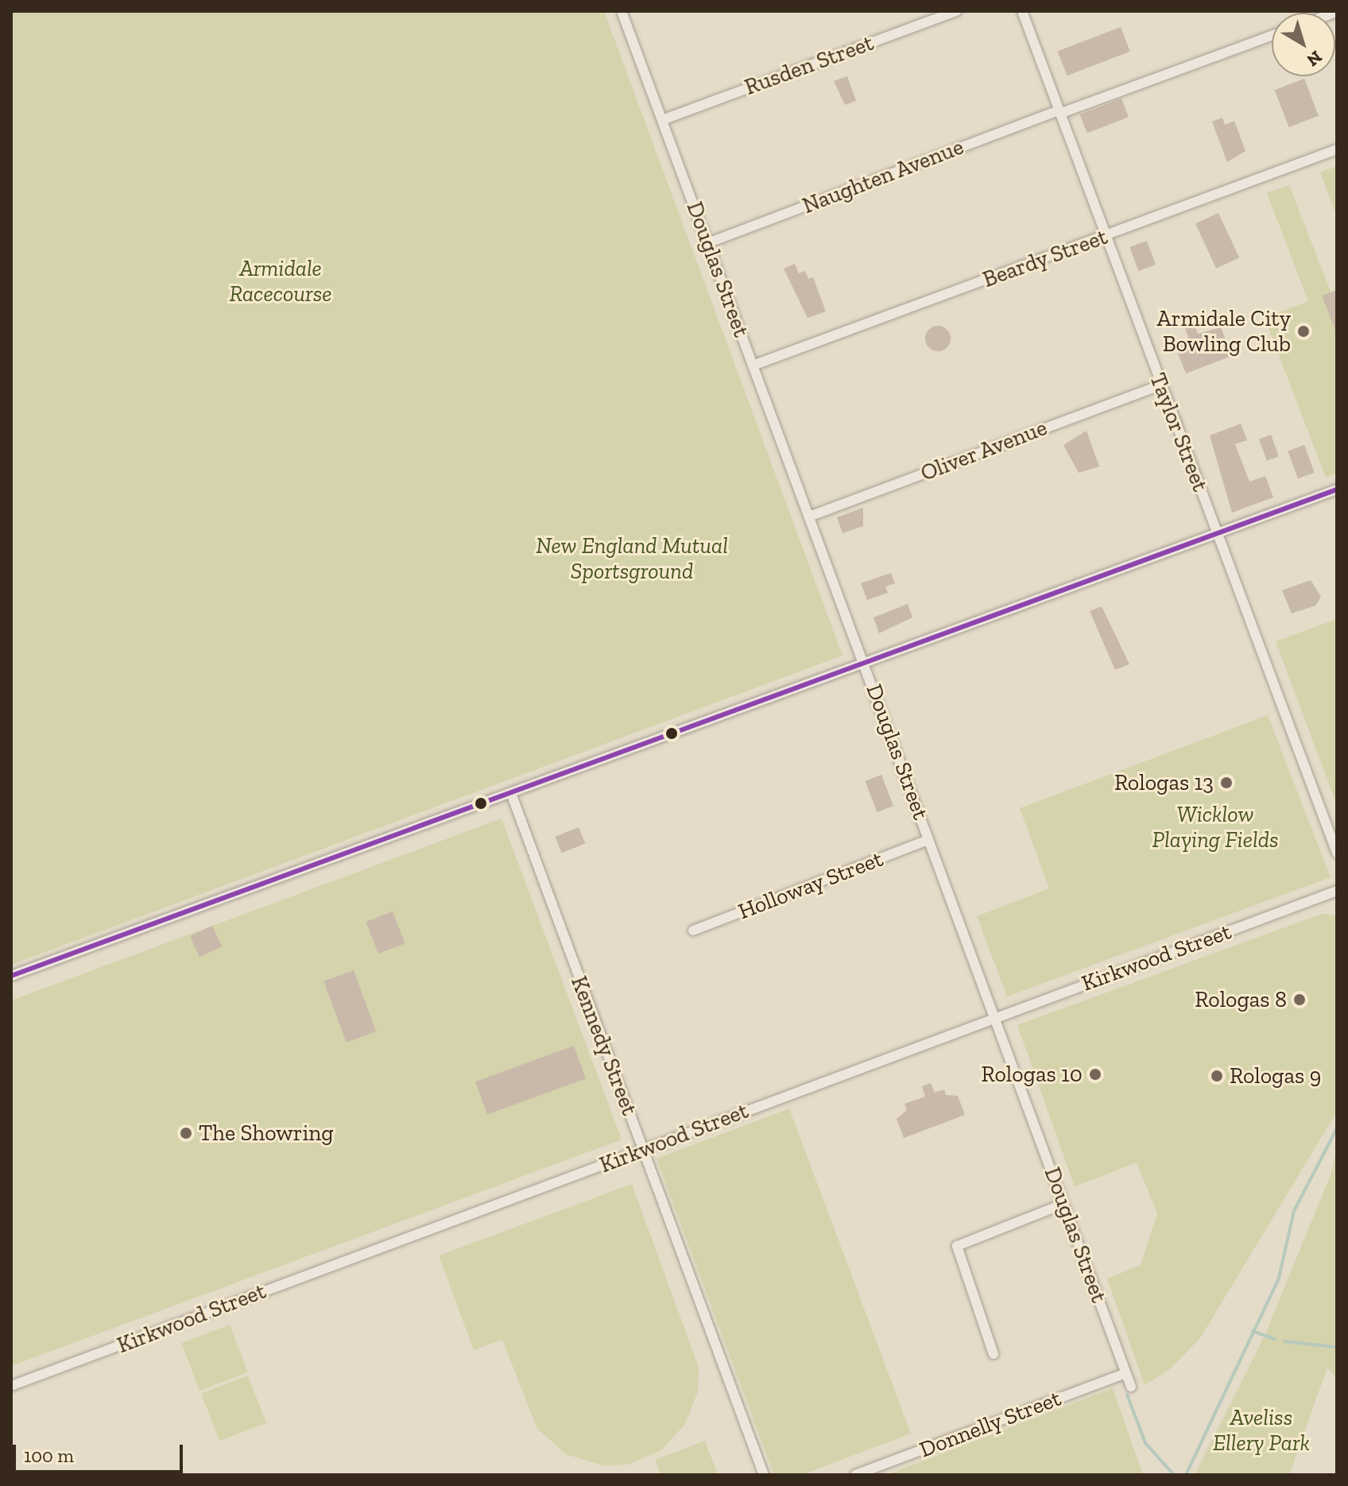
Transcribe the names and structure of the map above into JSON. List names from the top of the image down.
{
  "streets": {
    "street": [
      "Rusden Street",
      "Naughten Avenue",
      "Beardy Street",
      "Douglas Street",
      "Taylor Street",
      "Oliver Avenue",
      "Holloway Street",
      "Kirkwood Street",
      "Kennedy Street",
      "Donnelly Street"
    ]
  },
  "crossings": [
    ["Rusden Street", "Douglas Street"],
    ["Naughten Avenue", "Douglas Street"],
    ["Naughten Avenue", "Taylor Street"],
    ["Beardy Street", "Douglas Street"],
    ["Beardy Street", "Taylor Street"],
    ["Douglas Street", "Oliver Avenue"],
    ["Douglas Street", "Holloway Street"],
    ["Douglas Street", "Kirkwood Street"],
    ["Douglas Street", "Donnelly Street"],
    ["Taylor Street", "Oliver Avenue"],
    ["Kirkwood Street", "Kennedy Street"]
  ],
  "parks": [
    "Armidale Racecourse",
    "New England Mutual Sportsground",
    "Wicklow Playing Fields",
    "Aveliss Ellery Park"
  ],
  "places": [
    "Armidale City Bowling Club",
    "Rologas 13",
    "Rologas 8",
    "Rologas 10",
    "Rologas 9",
    "The Showring"
  ],
  "scale_bar": "100 m",
  "north": "bottom right"
}
